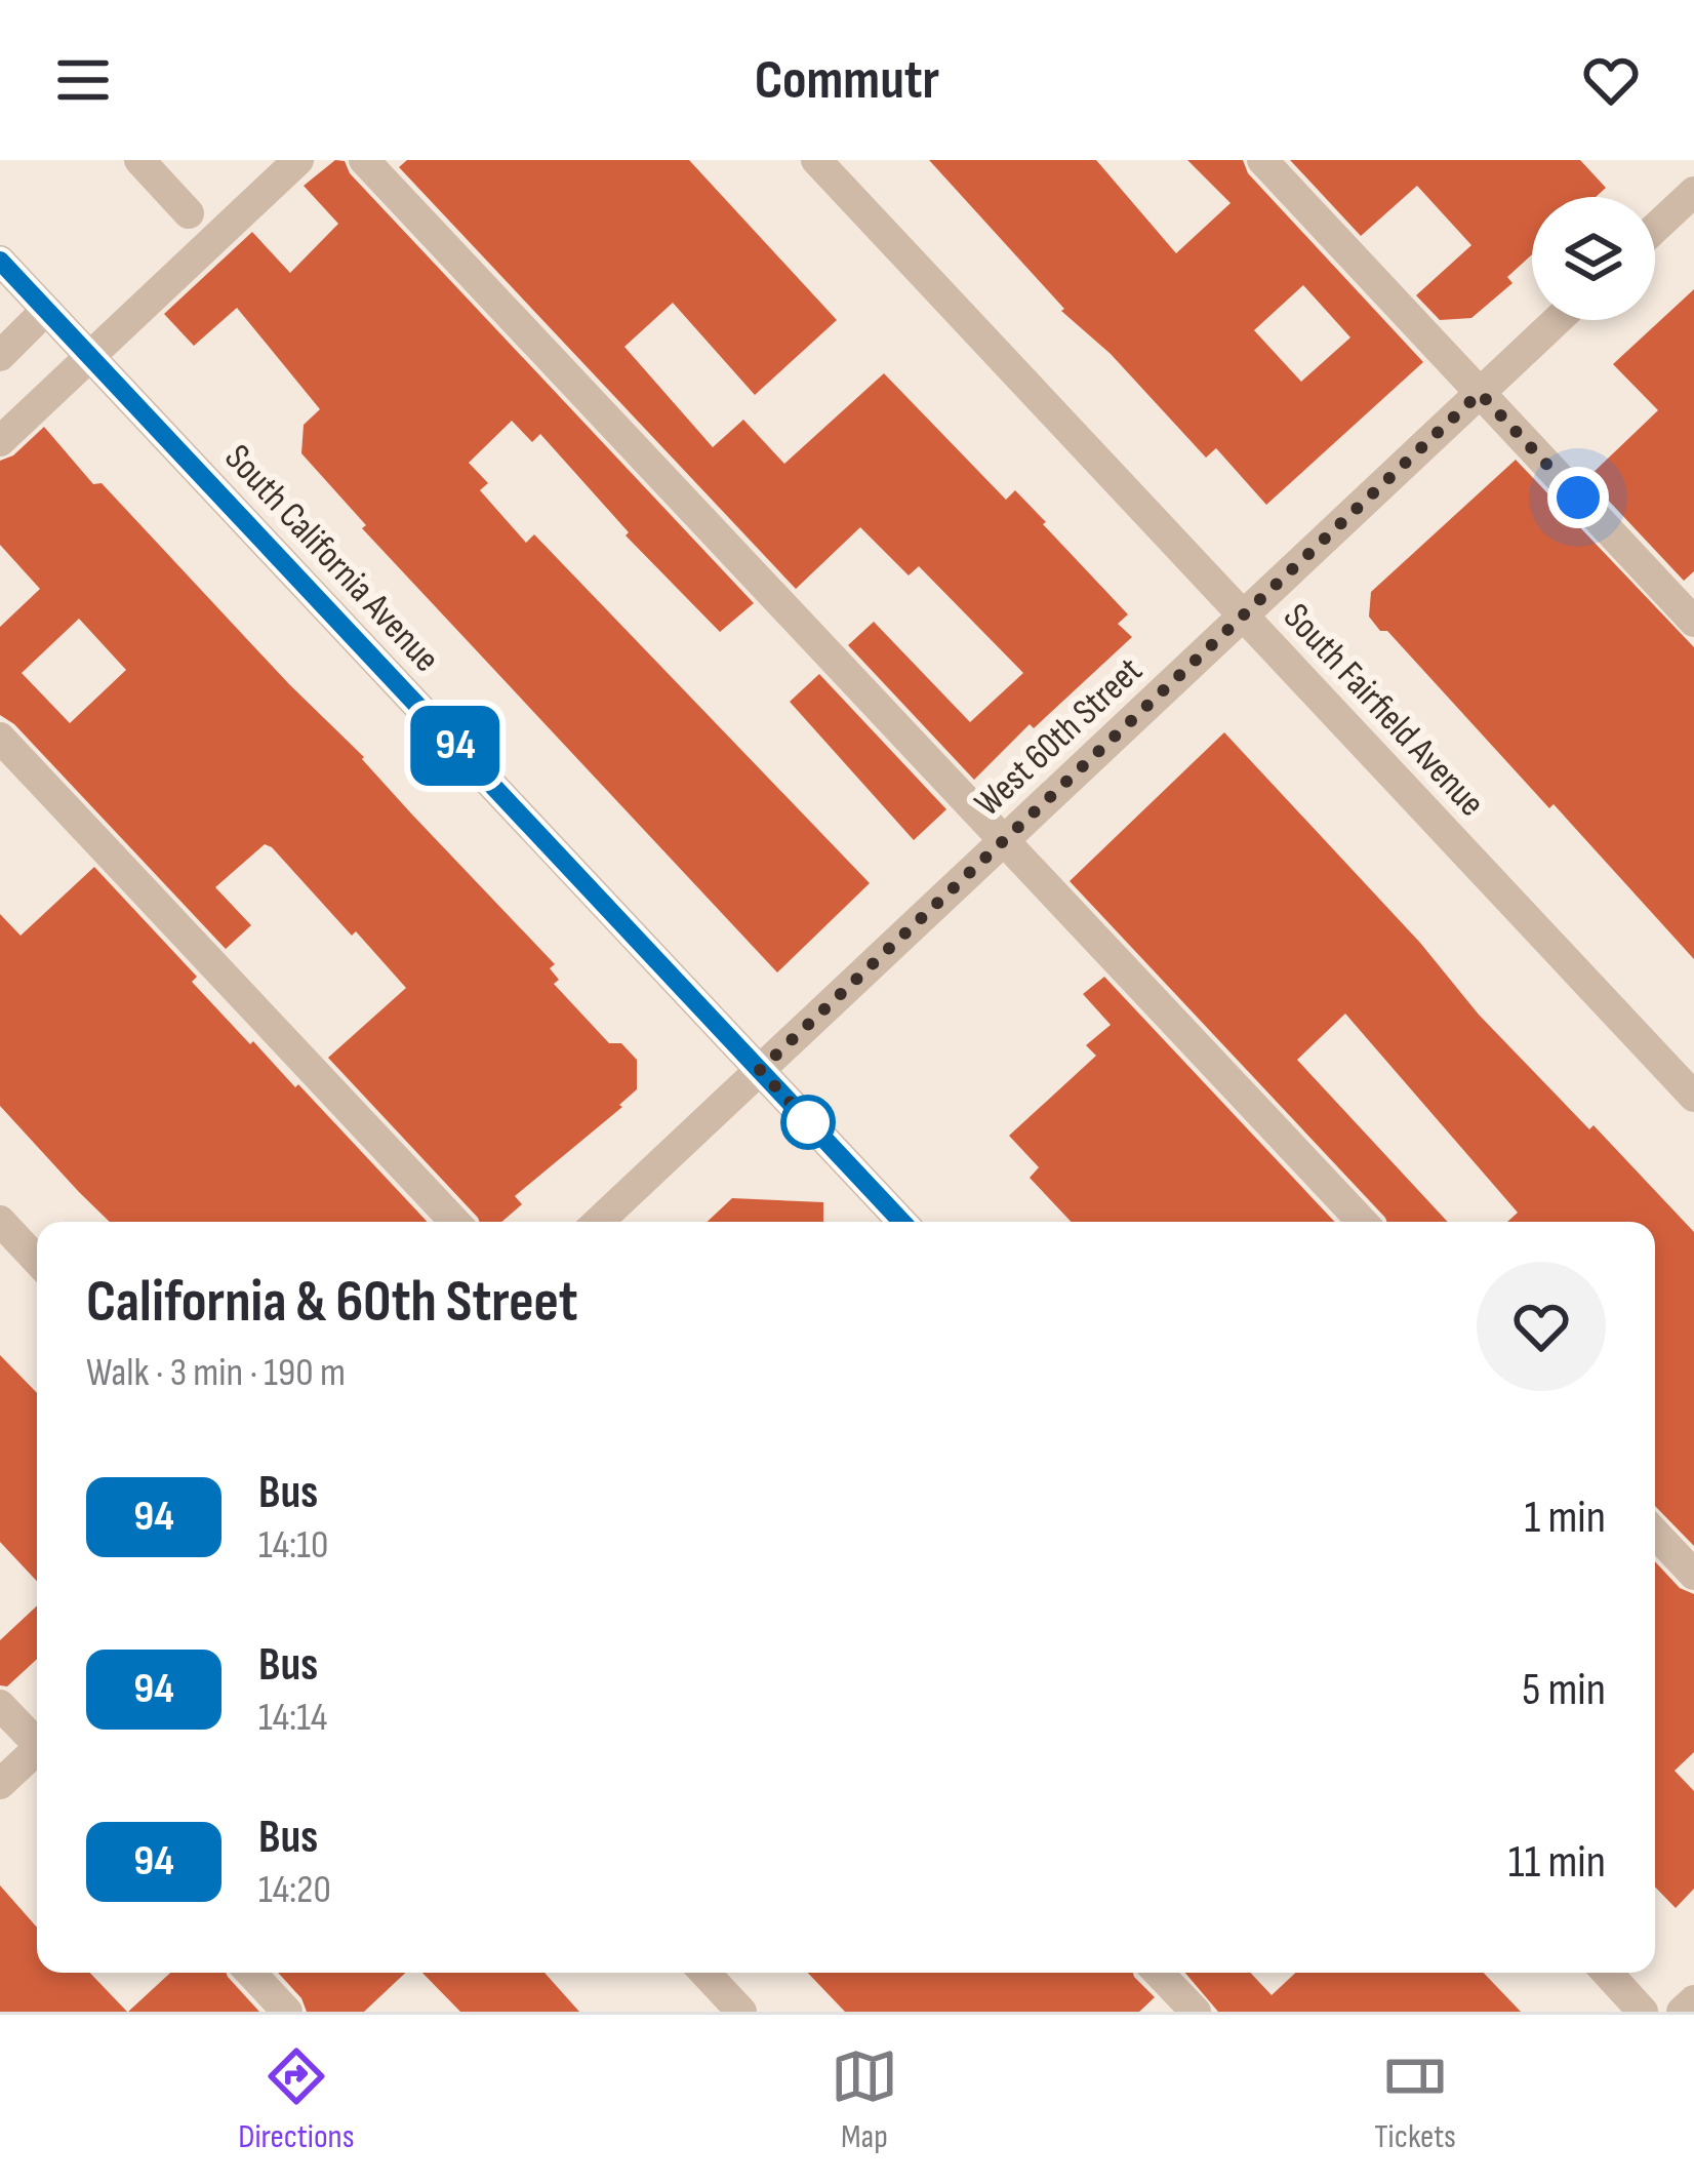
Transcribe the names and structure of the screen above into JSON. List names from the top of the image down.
{
  "streets": {
    "street": ["South California Avenue", "South Fairfield Avenue", "West 60th Street"]
  },
  "crossings": [
    ["South California Avenue", "West 60th Street"],
    ["South Fairfield Avenue", "West 60th Street"]
  ],
  "lines": ["bus line 94"],
  "page": {
    "header": "Commutr",
    "on_map": "94",
    "heading": ["California & 60th Street", "Walk · 3 min · 190 m"],
    "list": [
      {
        "mark": "94",
        "name": "Bus",
        "note": "14:10",
        "value": "1 min"
      },
      {
        "mark": "94",
        "name": "Bus",
        "note": "14:14",
        "value": "5 min"
      },
      {
        "mark": "94",
        "name": "Bus",
        "note": "14:20",
        "value": "11 min"
      }
    ],
    "tabs": ["Directions", "Map", "Tickets"]
  }
}
